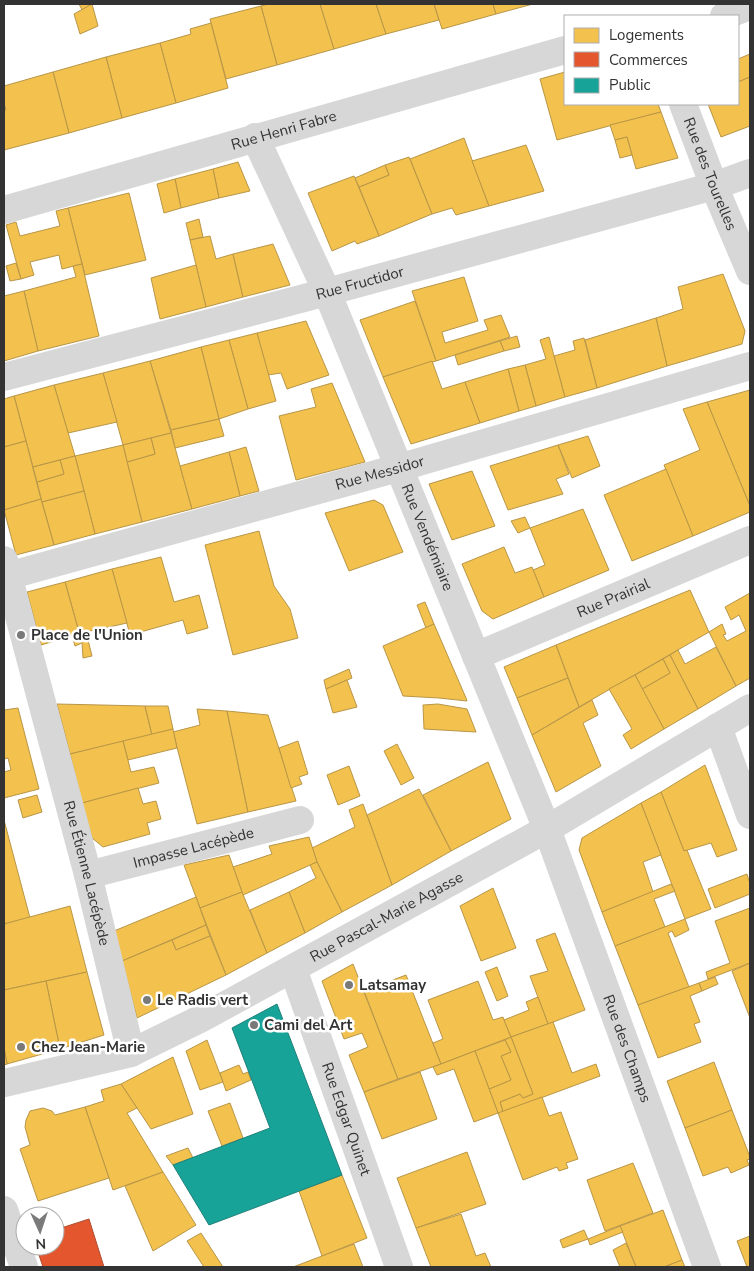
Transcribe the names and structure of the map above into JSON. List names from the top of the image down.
{
  "streets": {
    "street": [
      "Rue Henri Fabre",
      "Rue des Tourelles",
      "Rue Fructidor",
      "Rue Messidor",
      "Rue Vendémiaire",
      "Rue Prairial",
      "Impasse Lacépède",
      "Rue Étienne Lacépède",
      "Rue Pascal-Marie Agasse",
      "Rue des Champs",
      "Rue Edgar Quinet"
    ]
  },
  "crossings": [
    ["Rue Henri Fabre", "Rue Vendémiaire"],
    ["Rue des Tourelles", "Rue Fructidor"],
    ["Rue Fructidor", "Rue Vendémiaire"],
    ["Rue Messidor", "Rue Vendémiaire"],
    ["Rue Messidor", "Rue Étienne Lacépède"],
    ["Rue Vendémiaire", "Rue Prairial"],
    ["Rue Vendémiaire", "Rue Pascal-Marie Agasse"],
    ["Rue Vendémiaire", "Rue des Champs"],
    ["Impasse Lacépède", "Rue Étienne Lacépède"],
    ["Rue Étienne Lacépède", "Rue Pascal-Marie Agasse"],
    ["Rue Pascal-Marie Agasse", "Rue des Champs"],
    ["Rue Pascal-Marie Agasse", "Rue Edgar Quinet"]
  ],
  "places": [
    "Place de l'Union",
    "Latsamay",
    "Le Radis vert",
    "Cami del Art",
    "Chez Jean-Marie"
  ],
  "legend": ["Logements", "Commerces", "Public"],
  "north": "bottom"
}
